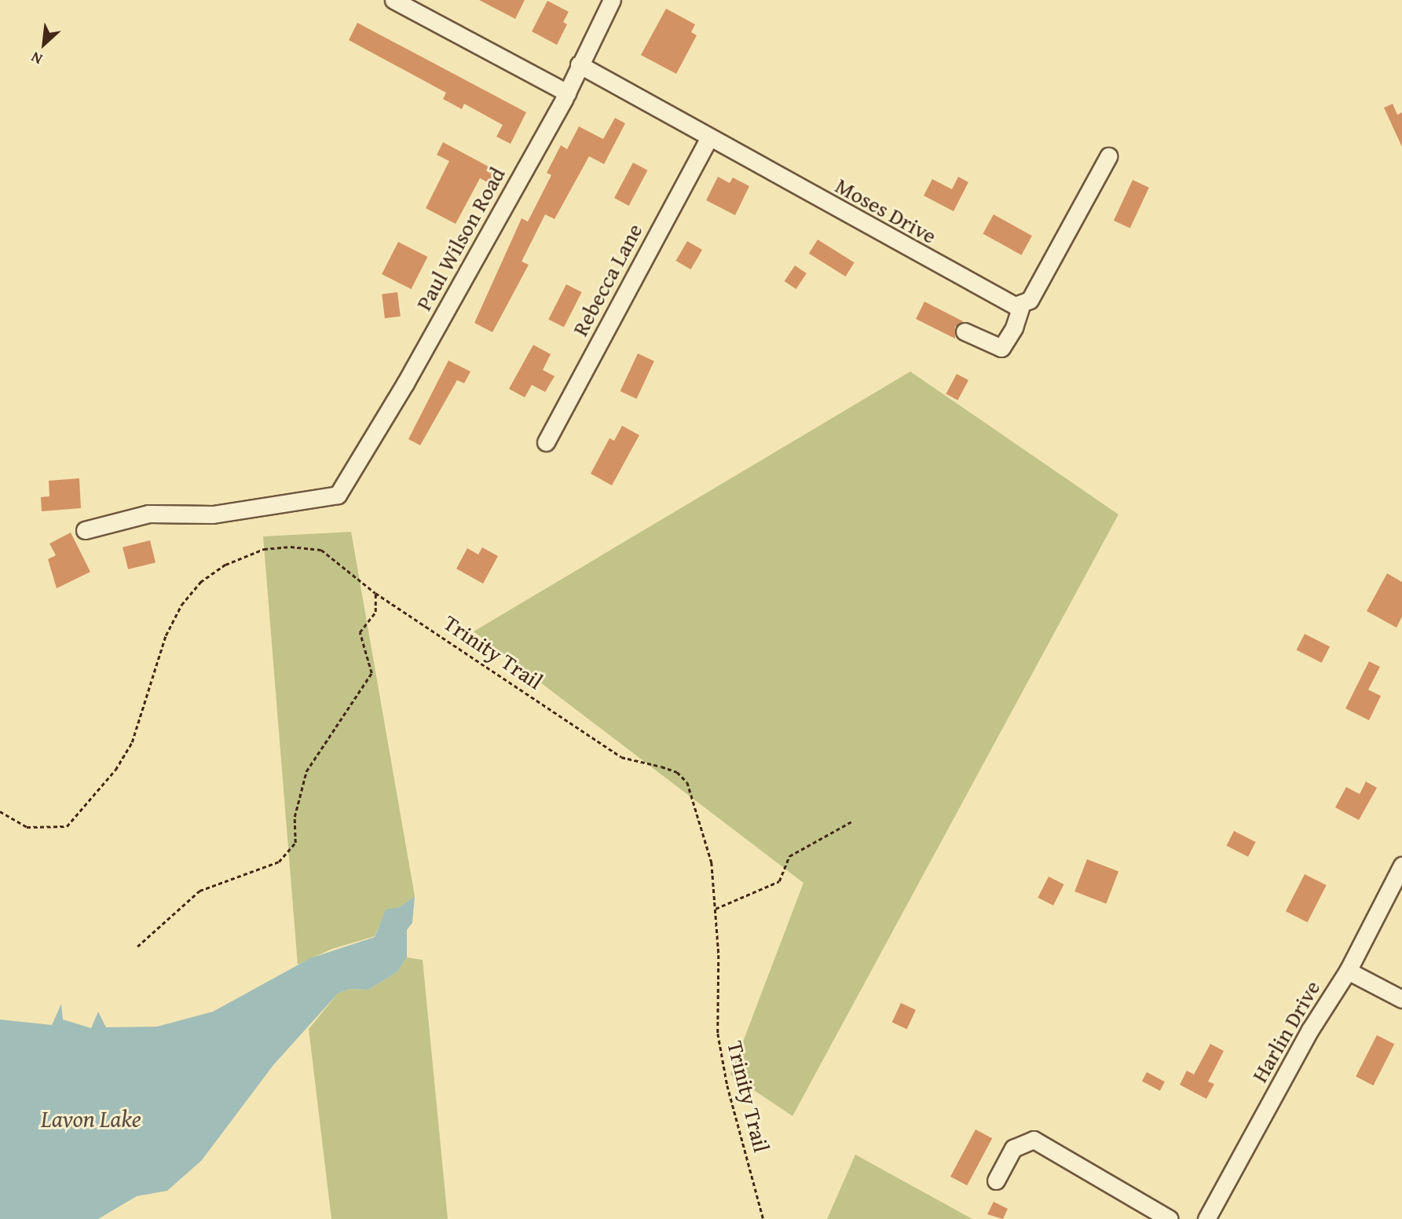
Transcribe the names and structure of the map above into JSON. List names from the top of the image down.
{
  "streets": {
    "street": [
      "Moses Drive",
      "Paul Wilson Road",
      "Rebecca Lane",
      "Harlin Drive"
    ],
    "path": ["Trinity Trail"]
  },
  "crossings": [
    ["Moses Drive", "Paul Wilson Road"],
    ["Moses Drive", "Rebecca Lane"]
  ],
  "water": ["Lavon Lake"],
  "north": "bottom left"
}
